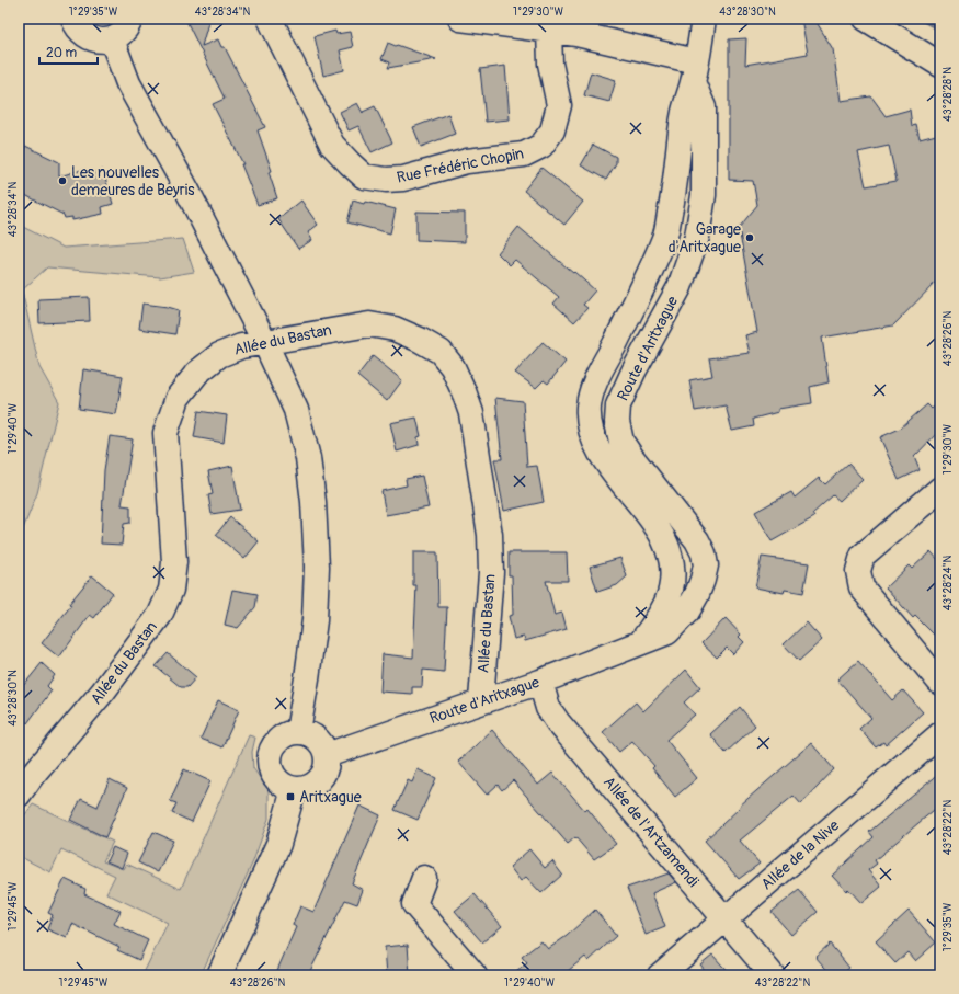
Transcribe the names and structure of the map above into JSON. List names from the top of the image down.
{
  "streets": {
    "street": [
      "Rue Frédéric Chopin",
      "Allée du Bastan",
      "Route d'Aritxague",
      "Allée de l'Artzamendi",
      "Allée de la Nive"
    ]
  },
  "crossings": [
    ["Allée du Bastan", "Route d'Aritxague"],
    ["Route d'Aritxague", "Allée de l'Artzamendi"],
    ["Allée de l'Artzamendi", "Allée de la Nive"]
  ],
  "places": {
    "other": ["Les nouvelles demeures de Beyris", "Garage d'Aritxague"],
    "transit": ["Aritxague"]
  },
  "scale_bar": "20 m",
  "coordinates": [
    "1°29'35\"W",
    "43°28'34\"N",
    "1°29'30\"W",
    "43°28'30\"N",
    "43°28'28\"N",
    "43°28'26\"N",
    "1°29'40\"W",
    "43°28'24\"N",
    "43°28'22\"N",
    "1°29'45\"W"
  ]
}
